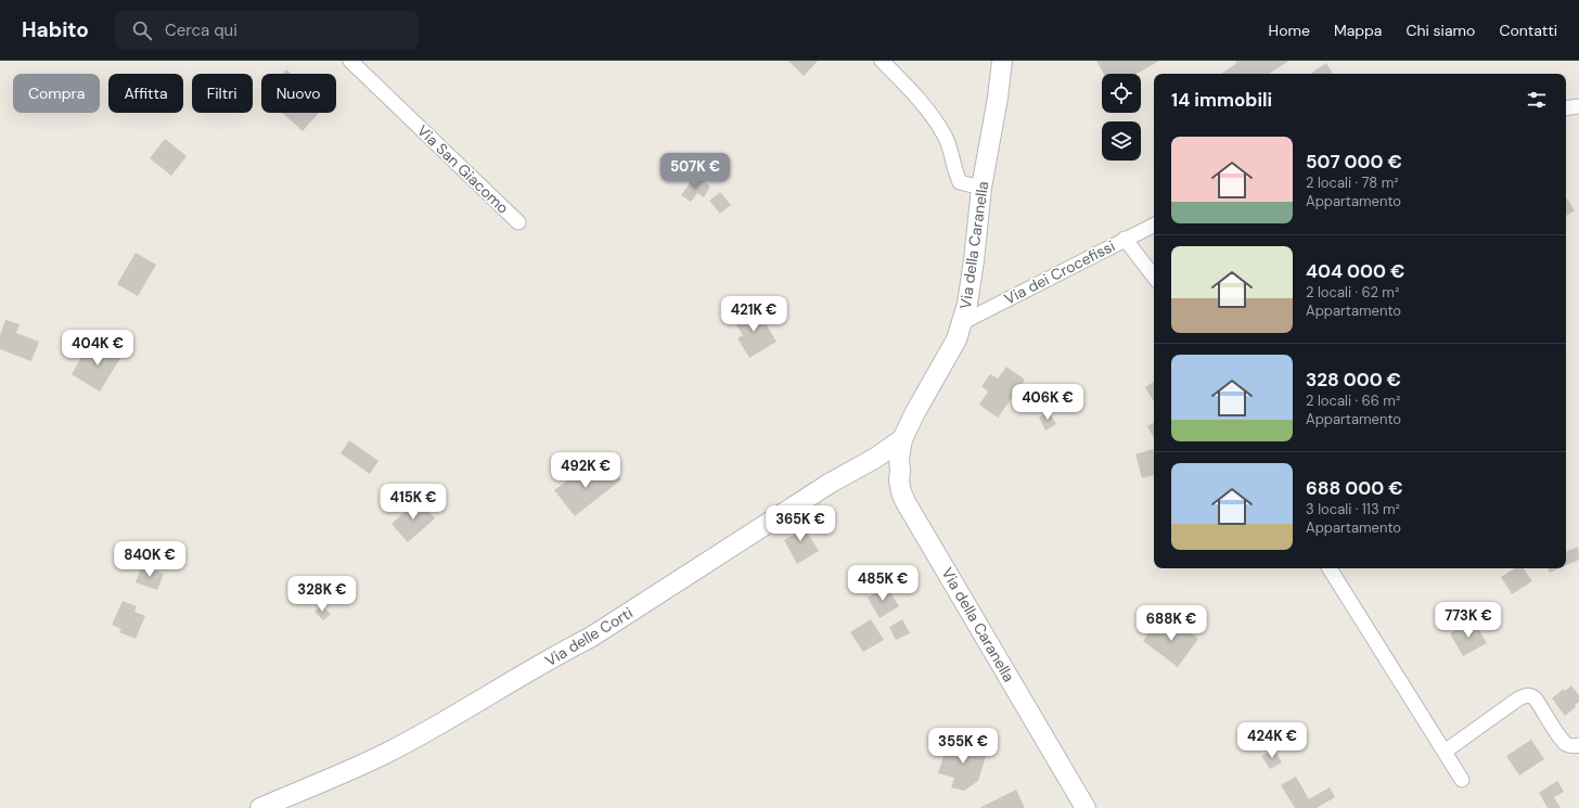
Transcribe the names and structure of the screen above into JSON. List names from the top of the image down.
{
  "streets": {
    "main road": ["Via della Caranella", "Via delle Corti"],
    "street": ["Via San Giacomo", "Via dei Crocefissi"]
  },
  "crossings": [
    ["Via della Caranella", "Via dei Crocefissi"],
    ["Via della Caranella", "Via delle Corti"]
  ],
  "page": {
    "header": "Habito",
    "search": "Cerca qui",
    "nav": [
      "Home",
      "Mappa",
      "Chi siamo",
      "Contatti"
    ],
    "chip": [
      "Compra",
      "Affitta",
      "Filtri",
      "Nuovo"
    ],
    "heading": "14 immobili",
    "list": [
      {
        "name": "507 000 €",
        "note": "2 locali · 78 m² · Appartamento"
      },
      {
        "name": "404 000 €",
        "note": "2 locali · 62 m² · Appartamento"
      },
      {
        "name": "328 000 €",
        "note": "2 locali · 66 m² · Appartamento"
      },
      {
        "name": "688 000 €",
        "note": "3 locali · 113 m² · Appartamento"
      }
    ],
    "price": [
      "507K €",
      "421K €",
      "404K €",
      "406K €",
      "492K €",
      "415K €",
      "365K €",
      "840K €",
      "485K €",
      "328K €",
      "773K €",
      "688K €",
      "424K €",
      "355K €"
    ]
  }
}
